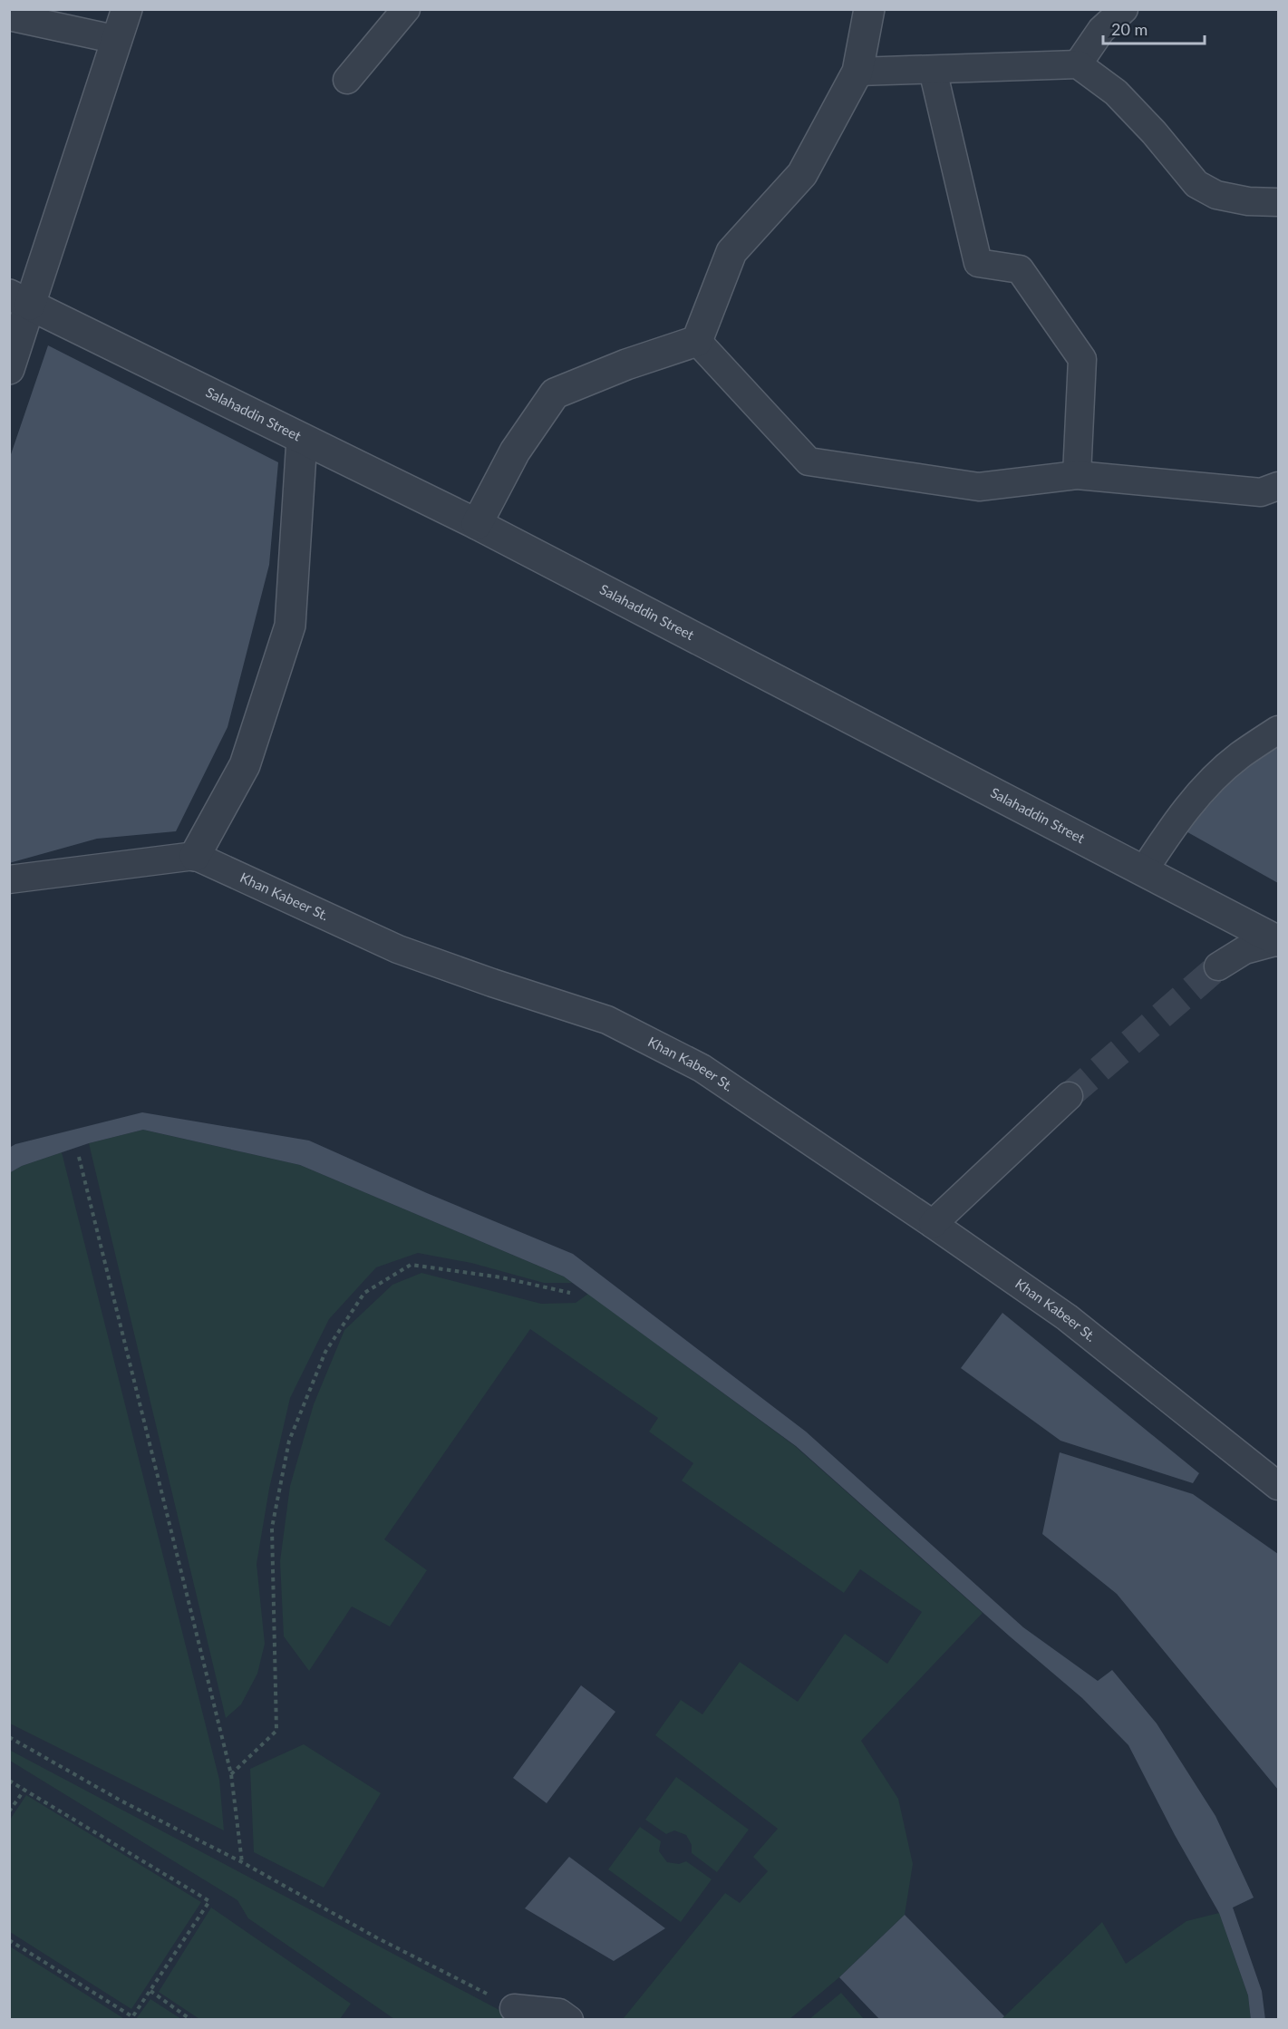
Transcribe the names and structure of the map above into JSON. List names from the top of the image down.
{
  "streets": {
    "street": ["Salahaddin Street", "Khan Kabeer St."]
  },
  "scale_bar": "20 m"
}
